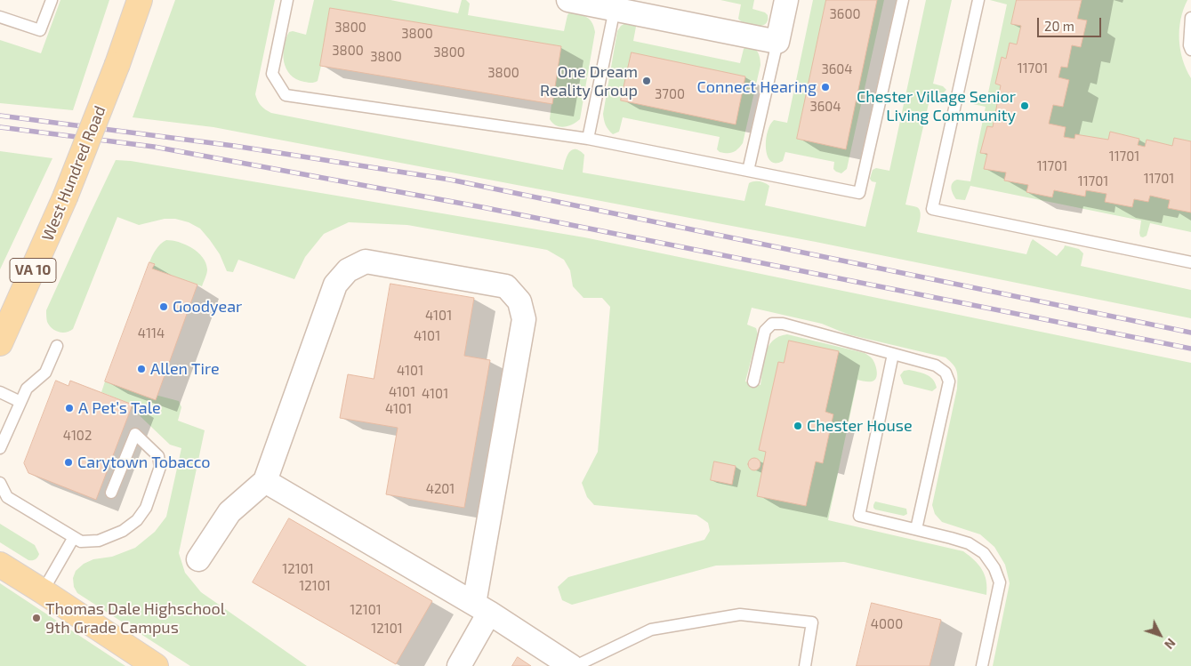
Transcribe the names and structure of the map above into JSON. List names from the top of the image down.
{
  "streets": {
    "main road": ["West Hundred Road", "VA 10"]
  },
  "places": [
    "One Dream Reality Group",
    "Connect Hearing",
    "Chester Village Senior Living Community",
    "Goodyear",
    "Allen Tire",
    "A Pet’s Tale",
    "Chester House",
    "Carytown Tobacco",
    "Thomas Dale Highschool 9th Grade Campus"
  ],
  "house_numbers": [
    "3600",
    "3800",
    "3800",
    "3800",
    "3800",
    "3800",
    "11701",
    "3604",
    "3800",
    "3700",
    "3604",
    "11701",
    "11701",
    "11701",
    "11701",
    "4101",
    "4114",
    "4101",
    "4101",
    "4101",
    "4101",
    "4101",
    "4102",
    "4201",
    "12101",
    "12101",
    "12101",
    "4000",
    "12101"
  ],
  "scale_bar": "20 m",
  "north": "bottom right"
}
